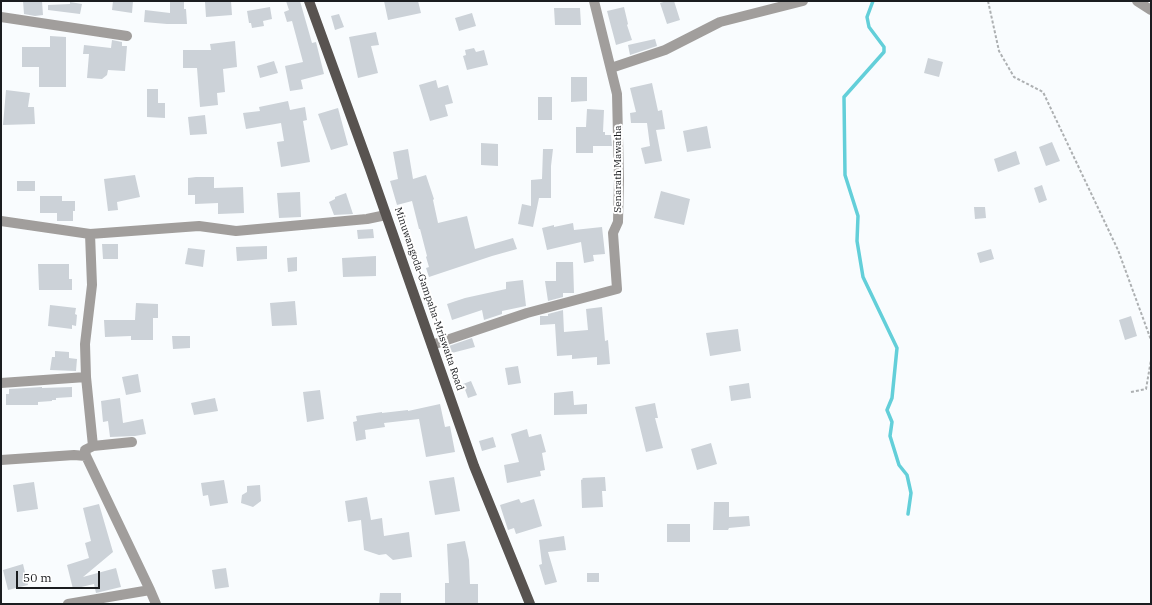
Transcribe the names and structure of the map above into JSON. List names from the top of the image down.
{
  "streets": {
    "main road": ["Minuwangoda-Gampaha-Mriswatta Road"],
    "street": ["Senarath Mawatha"]
  },
  "crossings": [
    ["Senarath Mawatha", "Minuwangoda-Gampaha-Mriswatta Road"]
  ],
  "scale_bar": "50 m"
}
